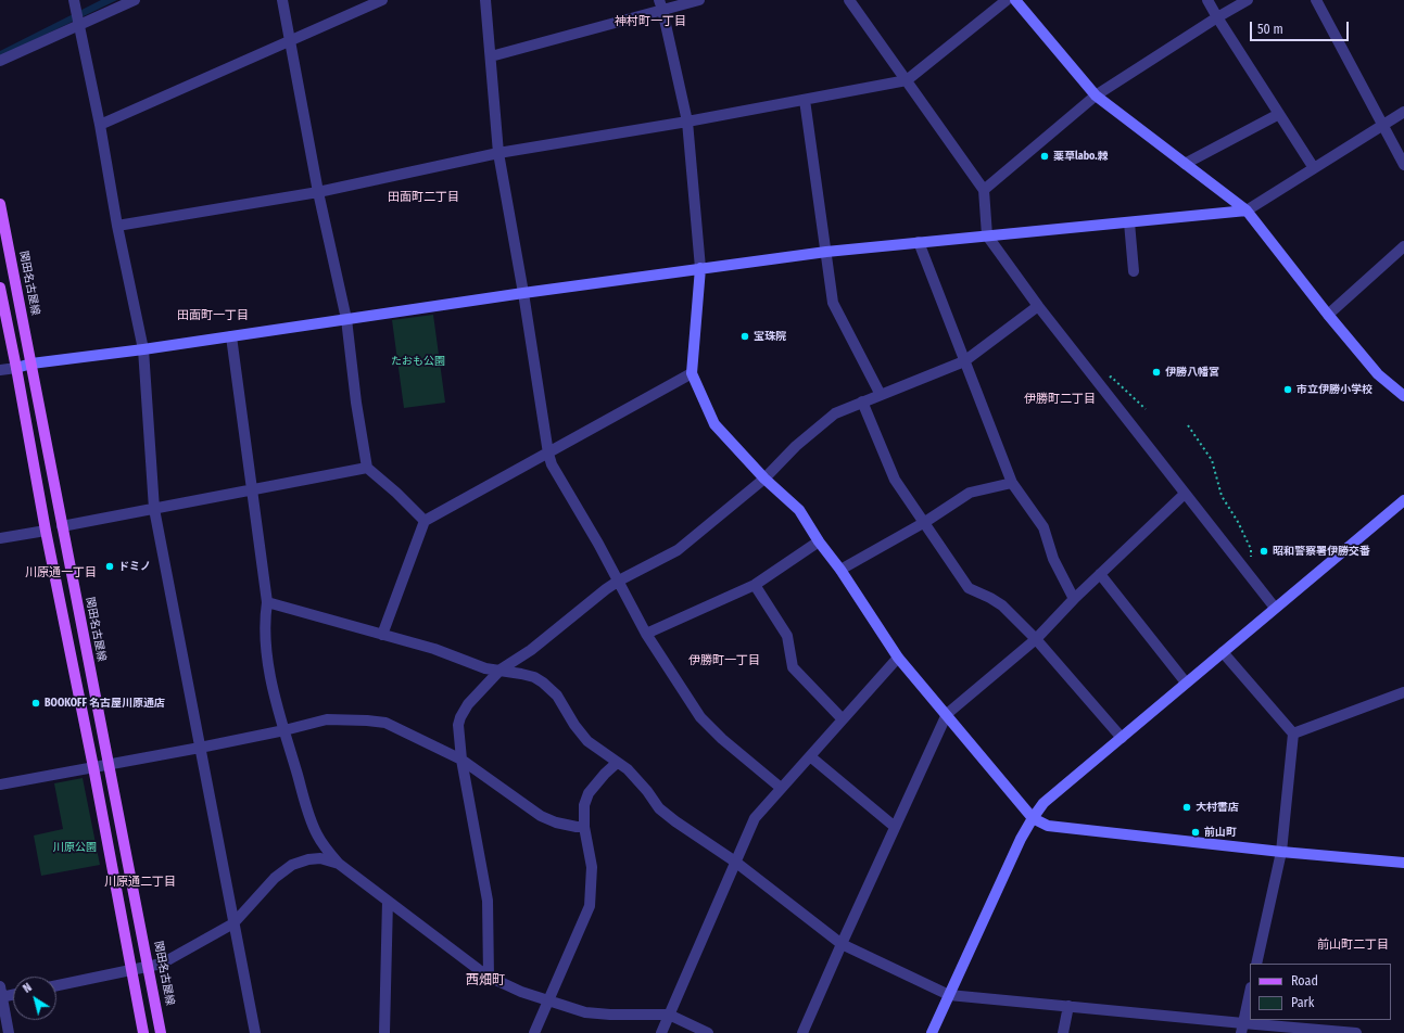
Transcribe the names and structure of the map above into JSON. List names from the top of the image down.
{
  "streets": {
    "main road": ["関田名古屋線"]
  },
  "districts": [
    "神村町一丁目",
    "田面町二丁目",
    "田面町一丁目",
    "伊勝町二丁目",
    "川原通一丁目",
    "伊勝町一丁目",
    "川原通二丁目",
    "前山町二丁目",
    "西畑町"
  ],
  "parks": ["たおも公園", "川原公園"],
  "places": [
    "薬草labo.棘",
    "宝珠院",
    "伊勝八幡宮",
    "市立伊勝小学校",
    "昭和警察署伊勝交番",
    "ドミノ",
    "BOOKOFF 名古屋川原通店",
    "大村書店",
    "前山町"
  ],
  "legend": ["Road", "Park"],
  "scale_bar": "50 m",
  "north": "top left"
}
